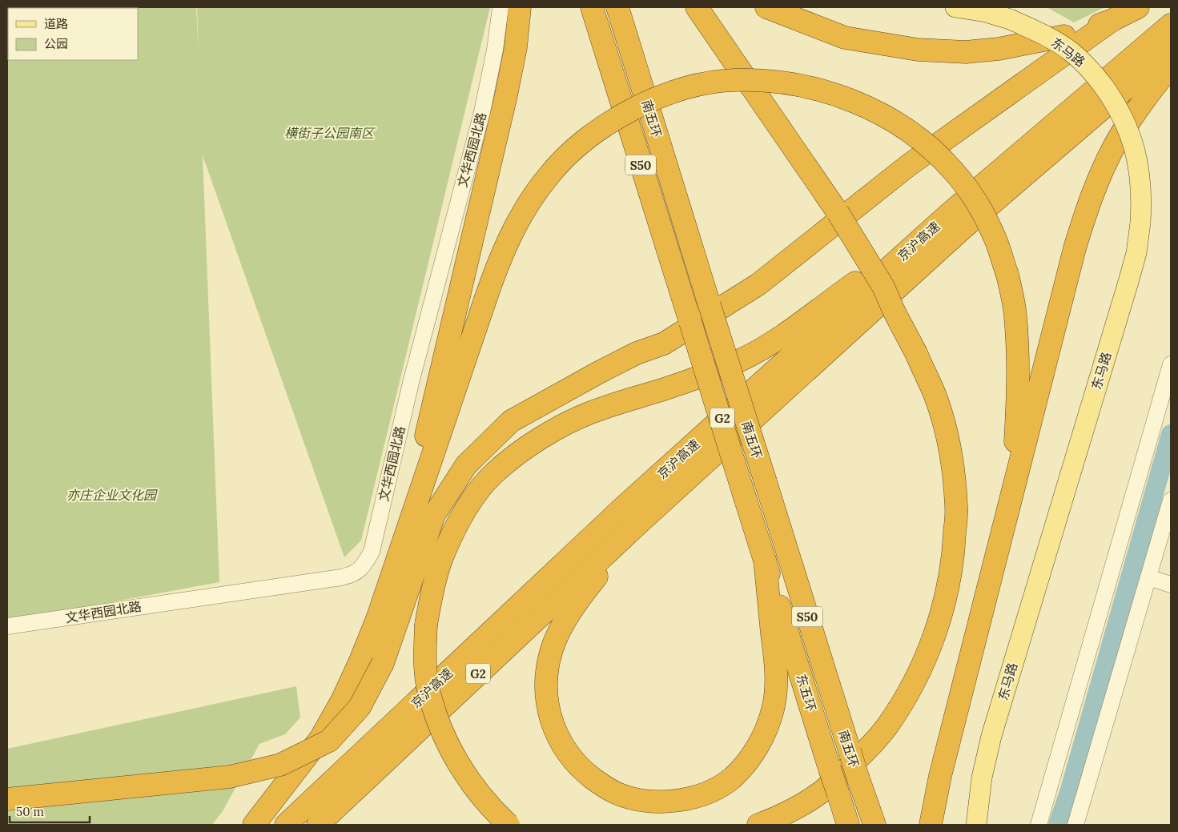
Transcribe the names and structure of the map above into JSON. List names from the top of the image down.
{
  "streets": {
    "highway": [
      "南五环",
      "S50",
      "京沪高速",
      "G2",
      "东五环"
    ],
    "main road": ["东马路"],
    "street": ["文华西园北路"]
  },
  "crossings": [
    ["南五环", "东五环"]
  ],
  "parks": ["横街子公园南区", "亦庄企业文化园"],
  "legend": ["道路", "公园"],
  "scale_bar": "50 m"
}
